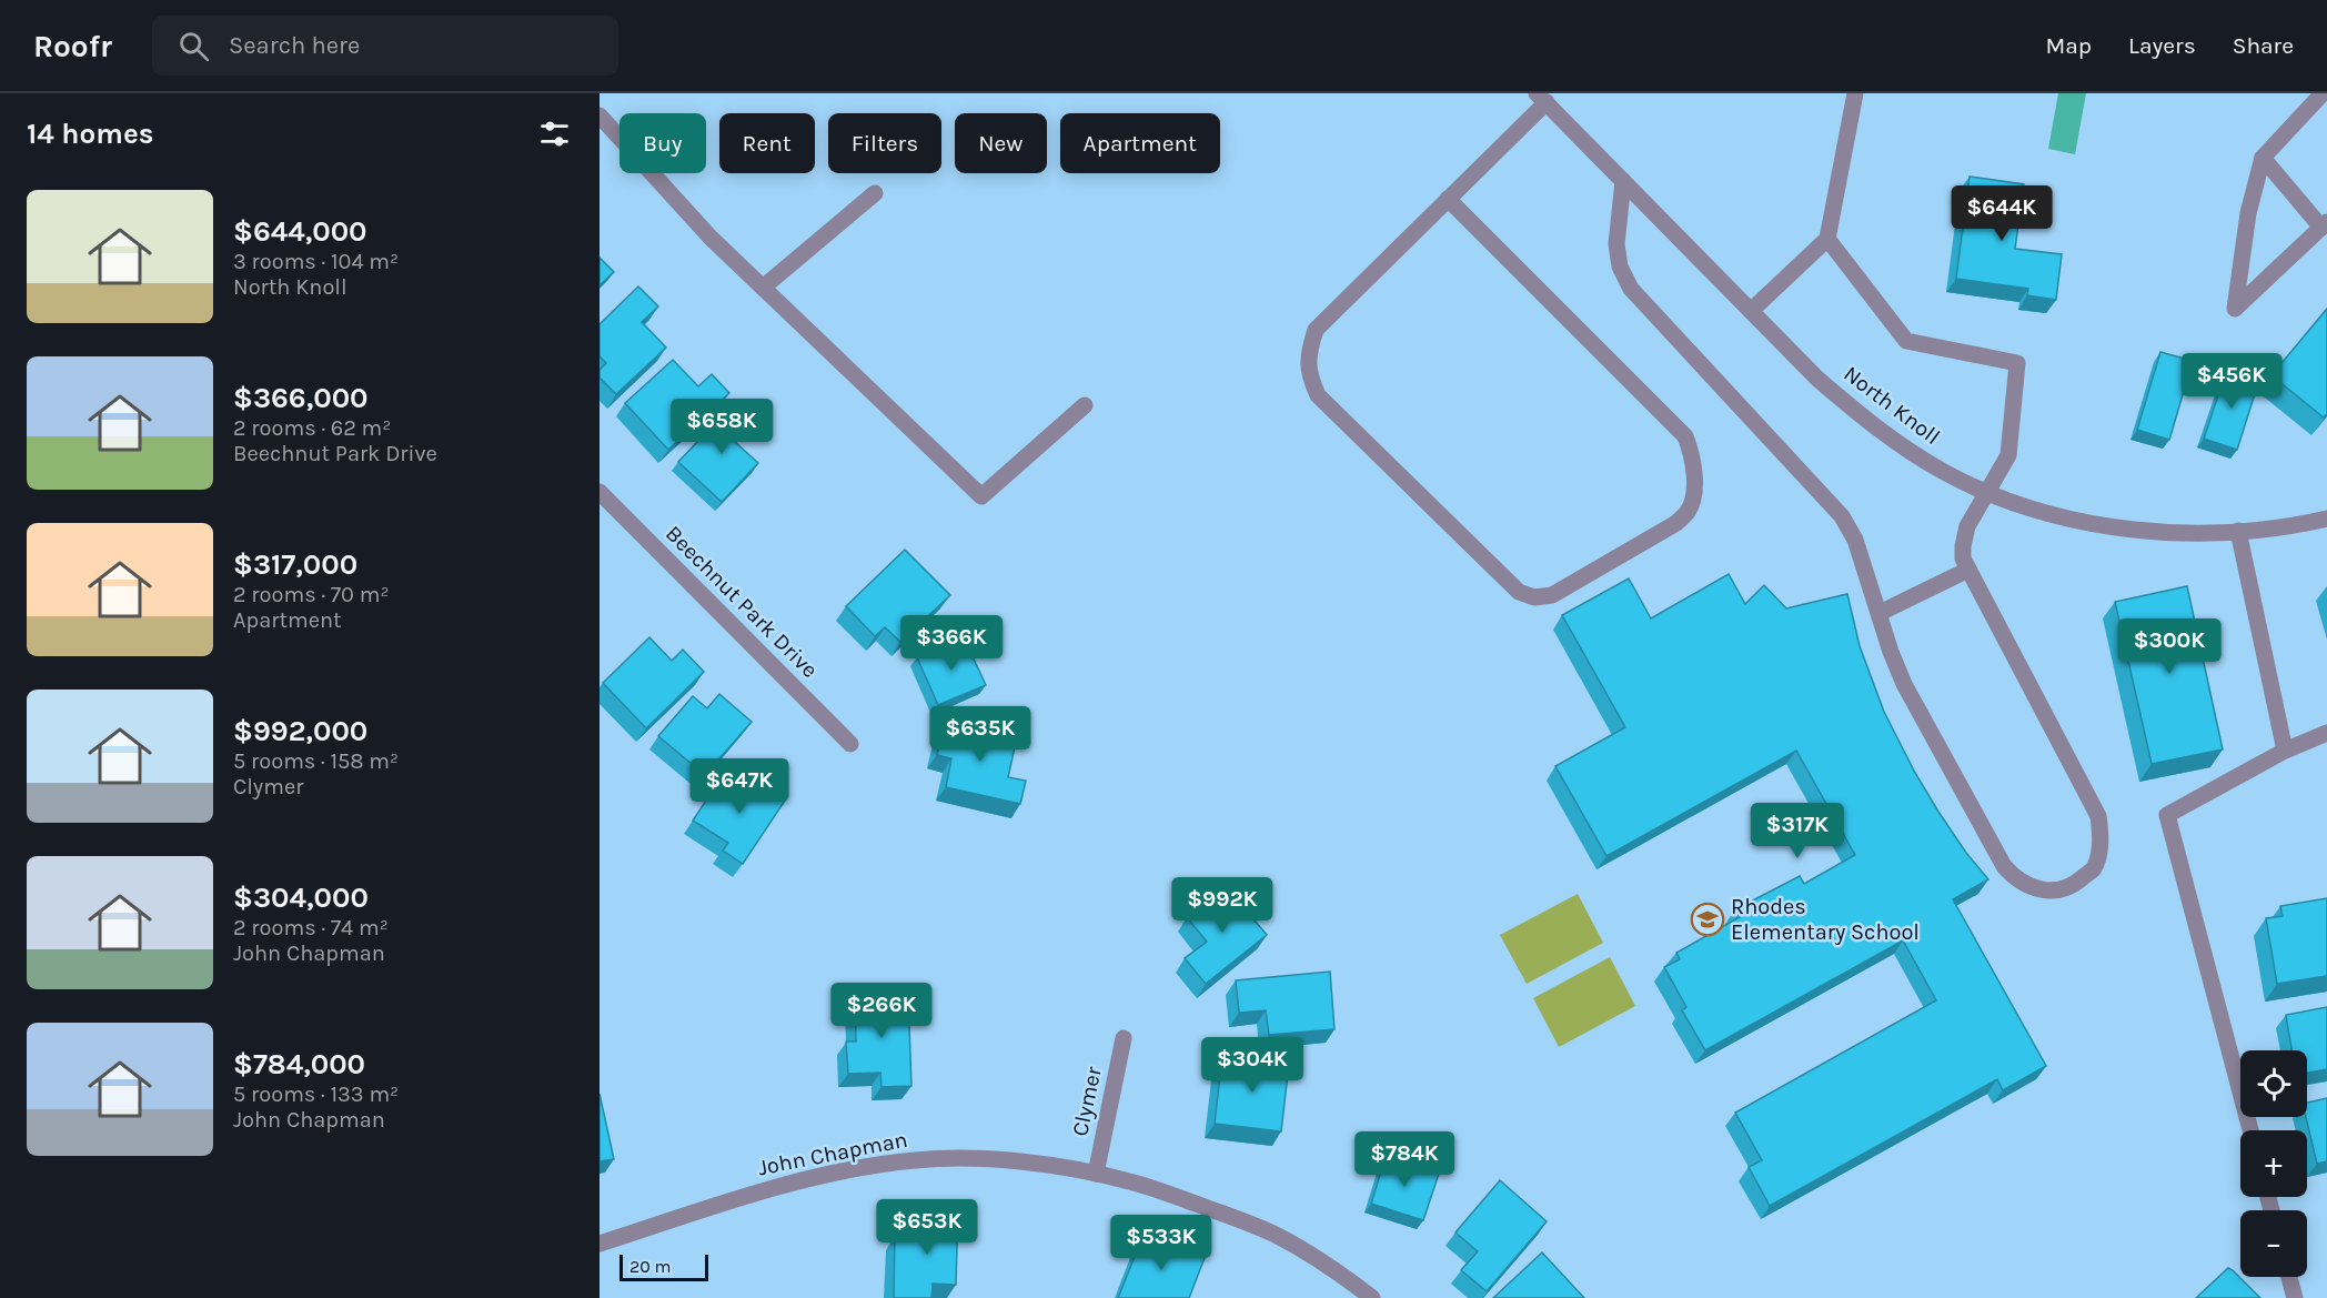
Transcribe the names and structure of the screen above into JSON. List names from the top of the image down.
{
  "streets": {
    "street": [
      "North Knoll",
      "Beechnut Park Drive",
      "Clymer",
      "John Chapman"
    ]
  },
  "crossings": [
    ["Clymer", "John Chapman"]
  ],
  "places": {
    "school or university": ["Rhodes Elementary School"]
  },
  "scale_bar": "20 m",
  "page": {
    "header": "Roofr",
    "search": "Search here",
    "nav": ["Map", "Layers", "Share"],
    "heading": "14 homes",
    "chip": [
      "Buy",
      "Rent",
      "Filters",
      "New",
      "Apartment"
    ],
    "list": [
      {
        "name": "$644,000",
        "note": "3 rooms · 104 m² · North Knoll"
      },
      {
        "name": "$366,000",
        "note": "2 rooms · 62 m² · Beechnut Park Drive"
      },
      {
        "name": "$317,000",
        "note": "2 rooms · 70 m² · Apartment"
      },
      {
        "name": "$992,000",
        "note": "5 rooms · 158 m² · Clymer"
      },
      {
        "name": "$304,000",
        "note": "2 rooms · 74 m² · John Chapman"
      },
      {
        "name": "$784,000",
        "note": "5 rooms · 133 m² · John Chapman"
      }
    ],
    "price": [
      "$644K",
      "$456K",
      "$658K",
      "$366K",
      "$300K",
      "$635K",
      "$647K",
      "$317K",
      "$992K",
      "$266K",
      "$304K",
      "$784K",
      "$653K",
      "$533K"
    ],
    "map_buttons": ["+", "−"],
    "scale": "20 m"
  }
}
